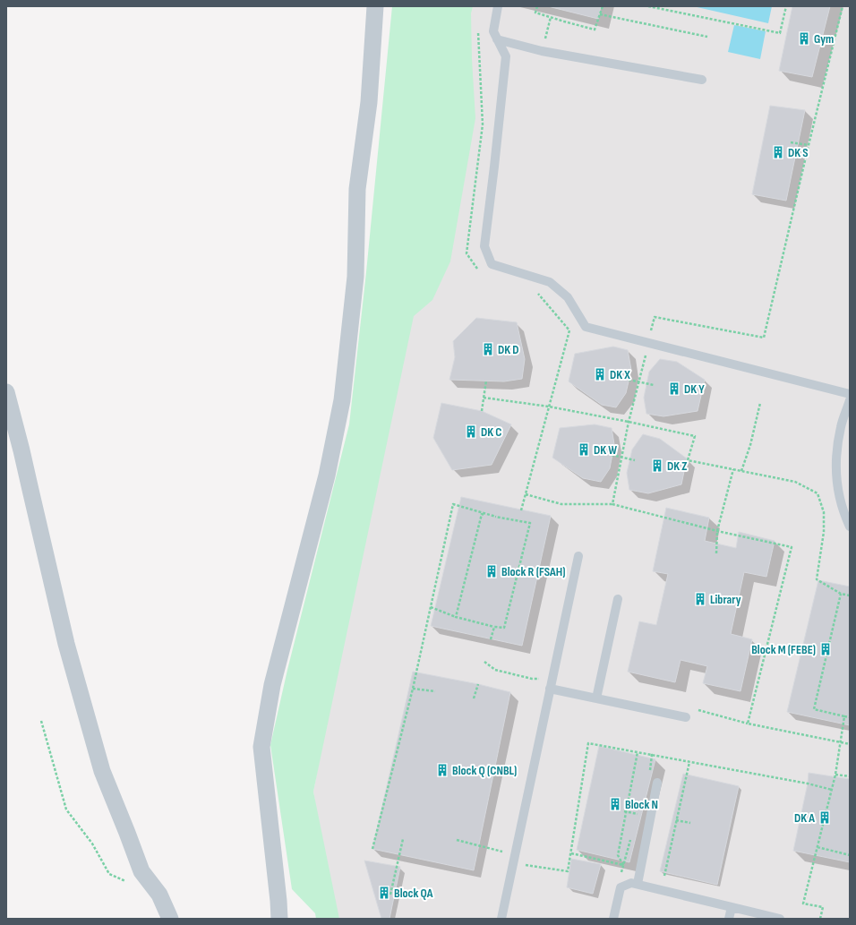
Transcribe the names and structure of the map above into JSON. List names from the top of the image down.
{
  "places": {
    "building": [
      "Gym",
      "DK S",
      "DK D",
      "DK X",
      "DK Y",
      "DK C",
      "DK W",
      "DK Z",
      "Block R (FSAH)",
      "Library",
      "Block M (FEBE)",
      "Block Q (CNBL)",
      "Block N",
      "DK A",
      "Block QA"
    ]
  }
}
